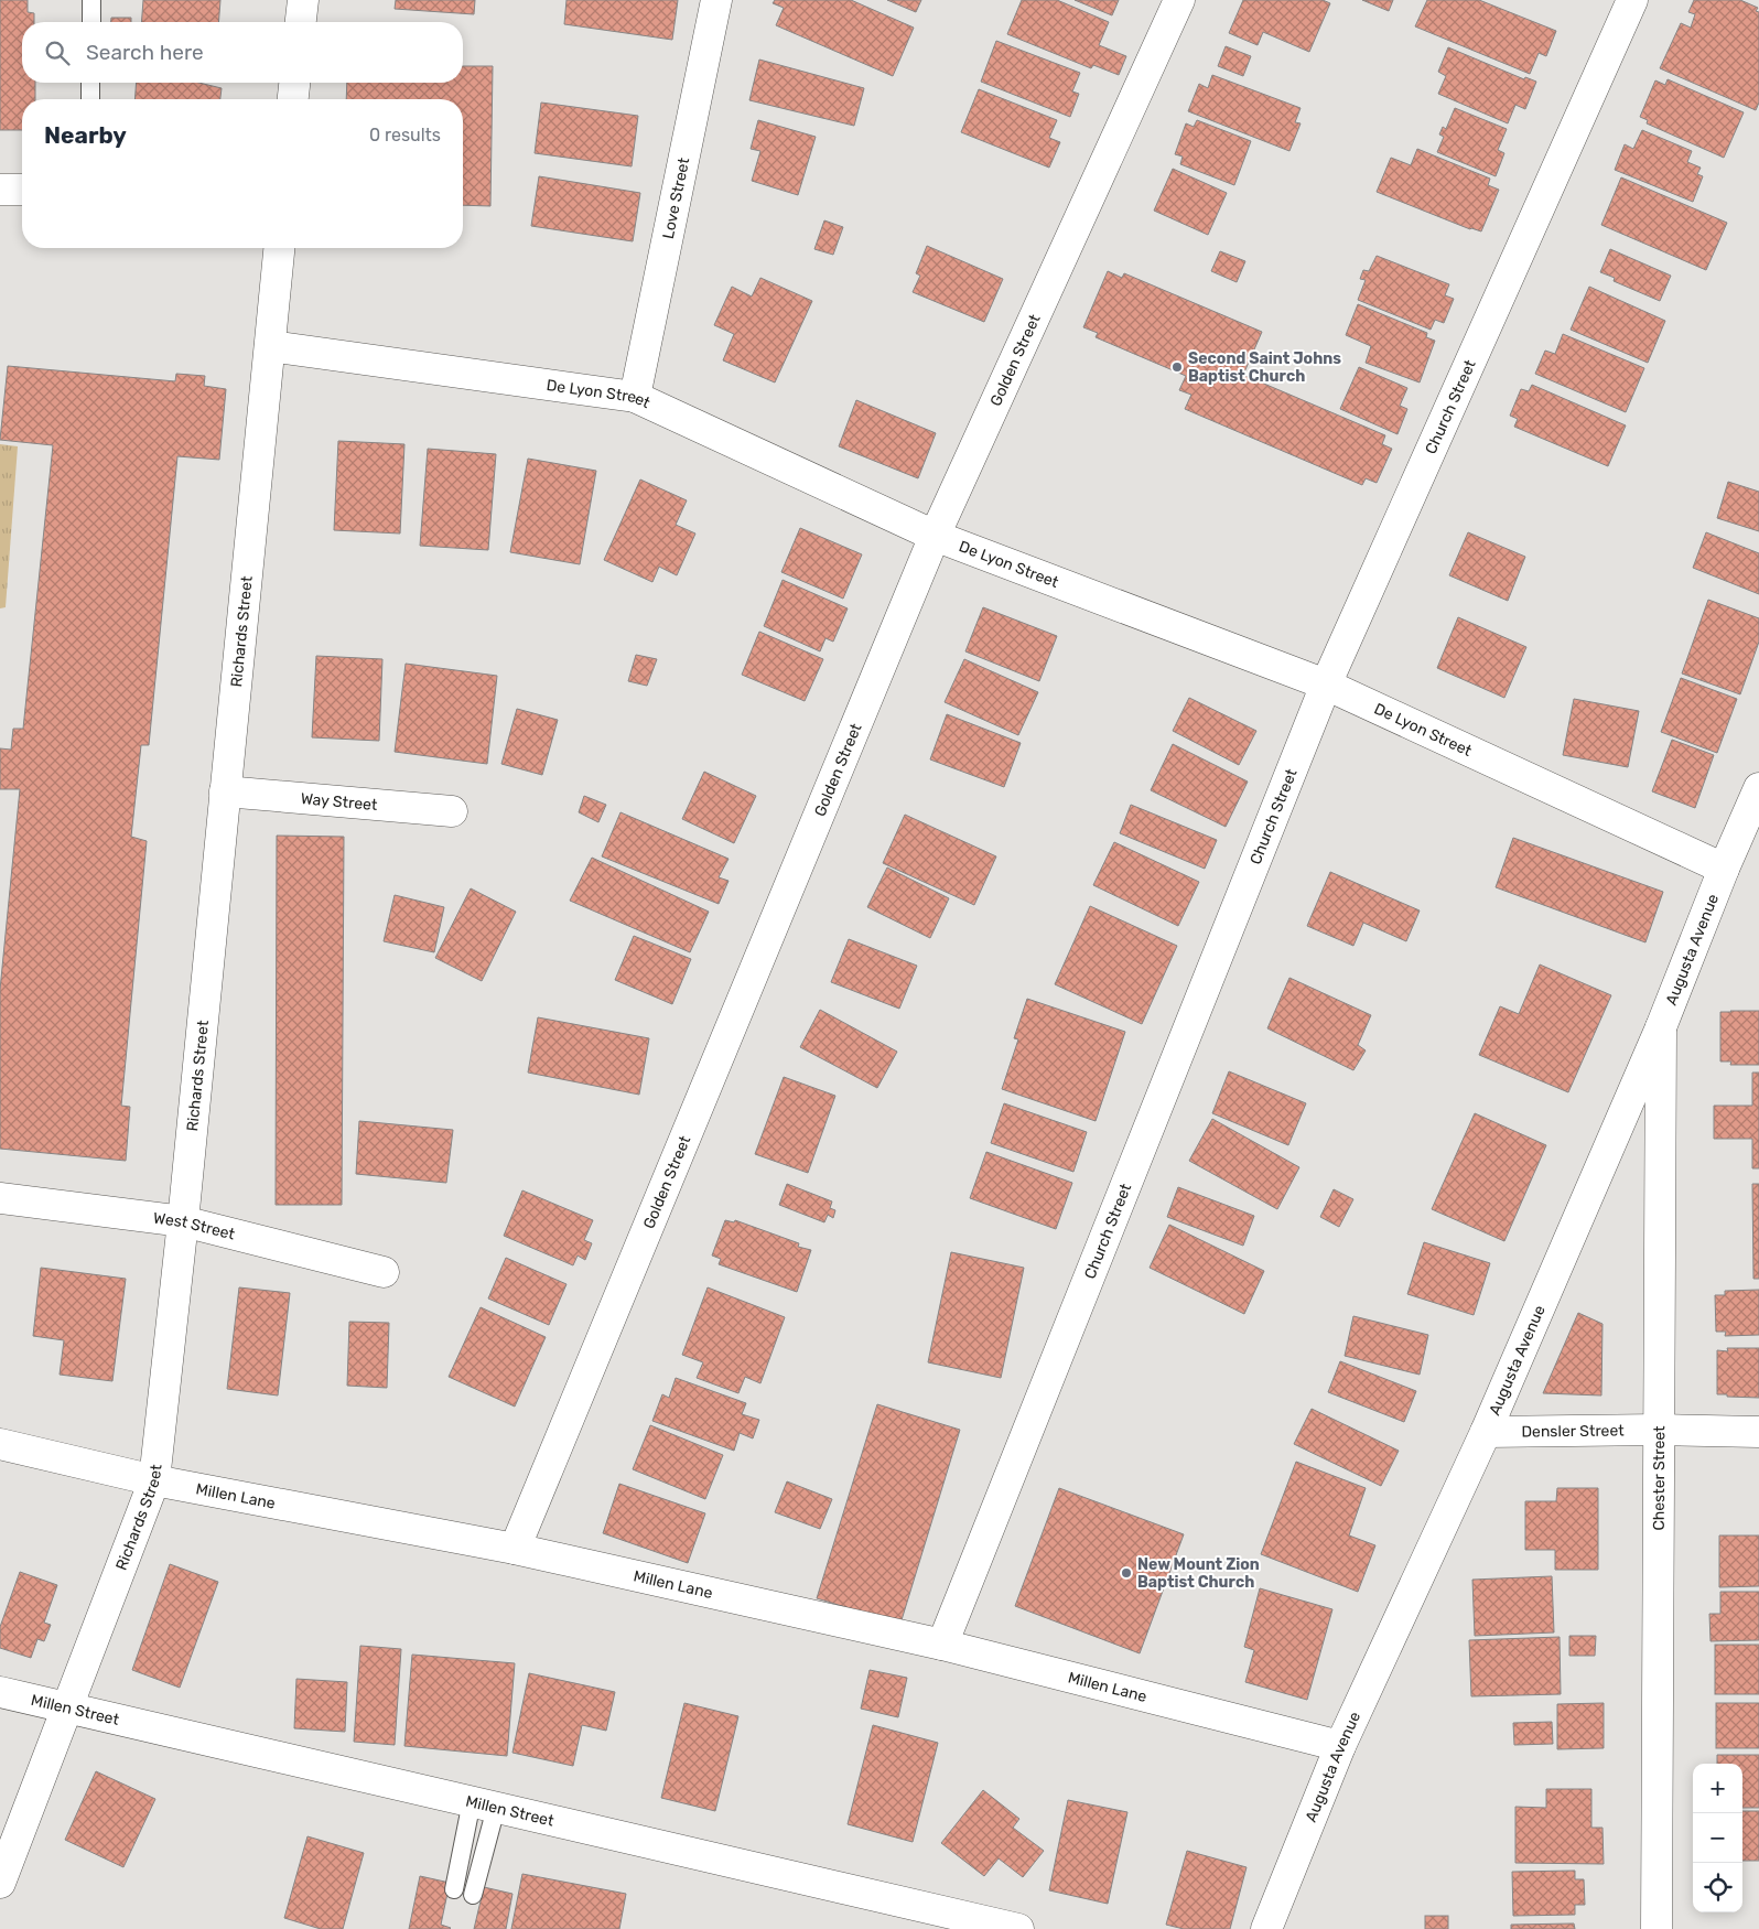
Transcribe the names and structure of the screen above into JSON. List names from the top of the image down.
{
  "streets": {
    "street": [
      "Love Street",
      "Golden Street",
      "De Lyon Street",
      "Church Street",
      "Richards Street",
      "Way Street",
      "Augusta Avenue",
      "West Street",
      "Densler Street",
      "Chester Street",
      "Millen Lane",
      "Millen Street"
    ]
  },
  "crossings": [
    ["Love Street", "De Lyon Street"],
    ["Golden Street", "De Lyon Street"],
    ["Golden Street", "Millen Lane"],
    ["De Lyon Street", "Church Street"],
    ["De Lyon Street", "Richards Street"],
    ["De Lyon Street", "Augusta Avenue"],
    ["Church Street", "Millen Lane"],
    ["Richards Street", "Way Street"],
    ["Richards Street", "West Street"],
    ["Richards Street", "Millen Lane"],
    ["Richards Street", "Millen Street"],
    ["Augusta Avenue", "Densler Street"],
    ["Augusta Avenue", "Chester Street"],
    ["Augusta Avenue", "Millen Lane"],
    ["Densler Street", "Chester Street"]
  ],
  "places": ["Second Saint Johns Baptist Church", "New Mount Zion Baptist Church"],
  "page": {
    "search": "Search here",
    "heading": ["Nearby", "0 results"],
    "map_buttons": ["+", "−"]
  }
}
